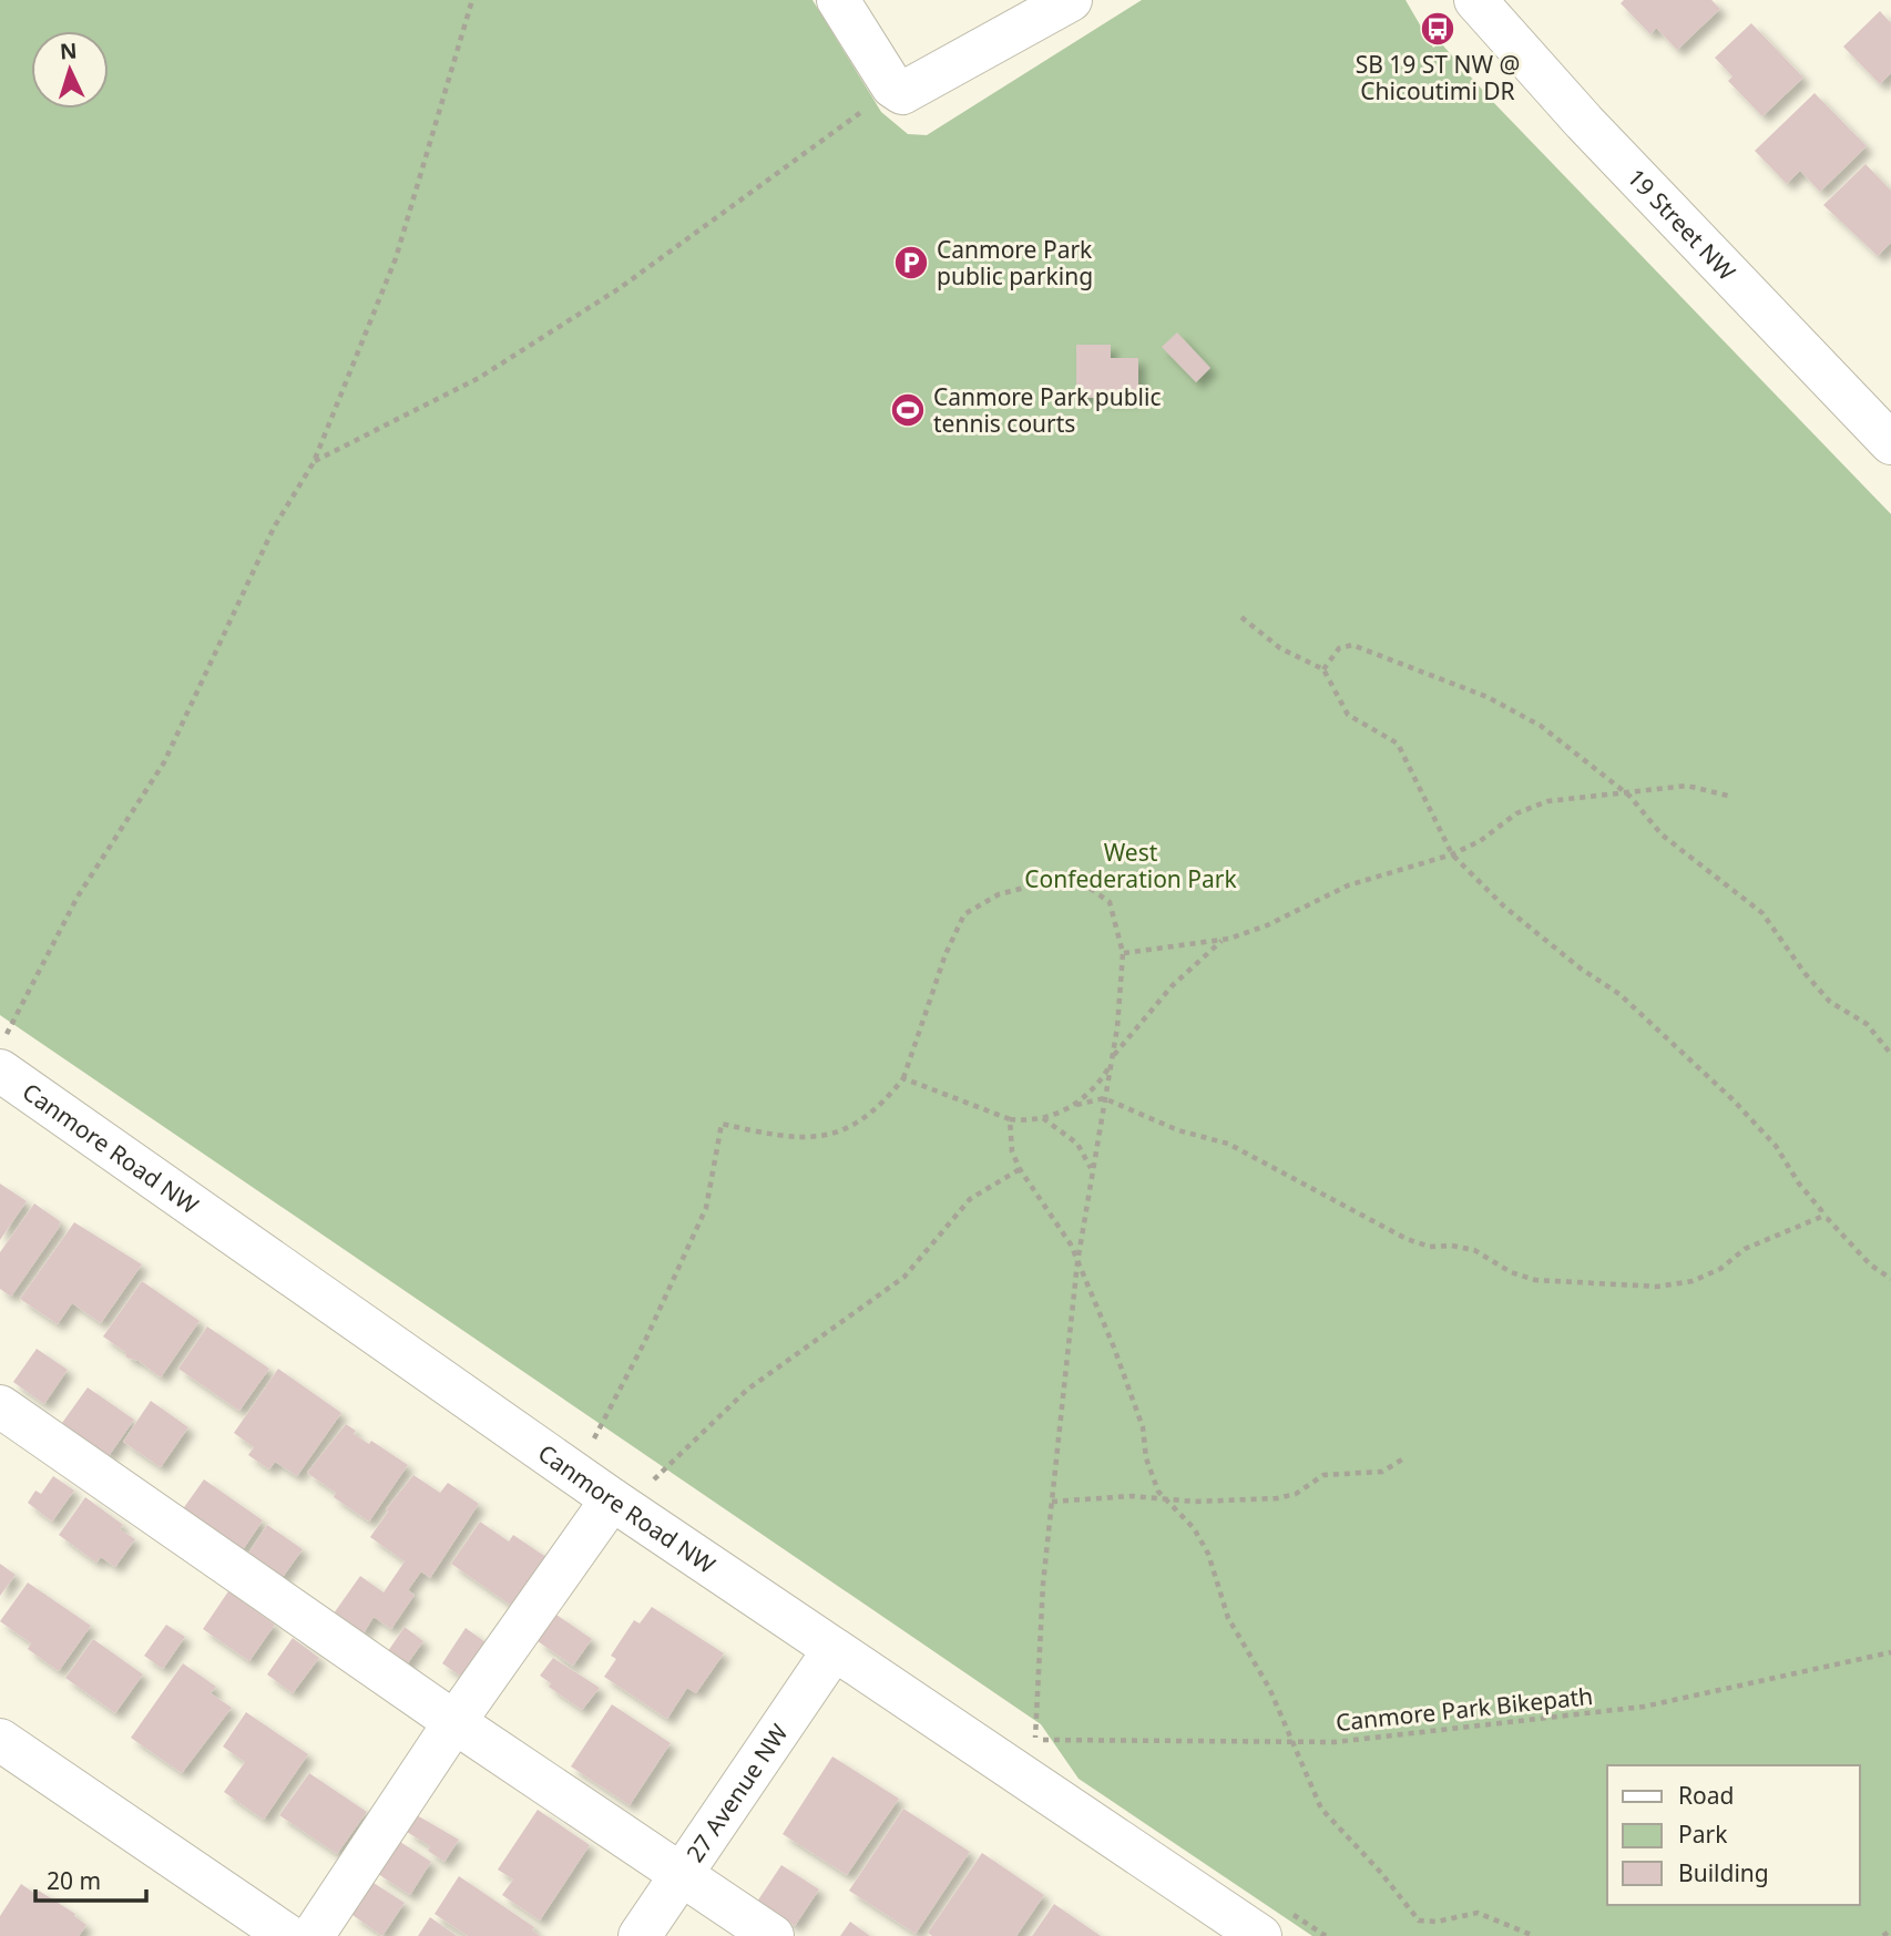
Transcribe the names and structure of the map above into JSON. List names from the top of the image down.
{
  "streets": {
    "street": ["19 Street NW", "Canmore Road NW", "27 Avenue NW"],
    "path": ["Canmore Park Bikepath"]
  },
  "crossings": [
    ["Canmore Road NW", "27 Avenue NW"]
  ],
  "parks": ["West Confederation Park"],
  "places": {
    "bus stop": ["SB 19 ST NW @ Chicoutimi DR"],
    "parking": ["Canmore Park public parking"],
    "sports": ["Canmore Park public tennis courts"]
  },
  "legend": ["Road", "Park", "Building"],
  "scale_bar": "20 m",
  "north": "top"
}
